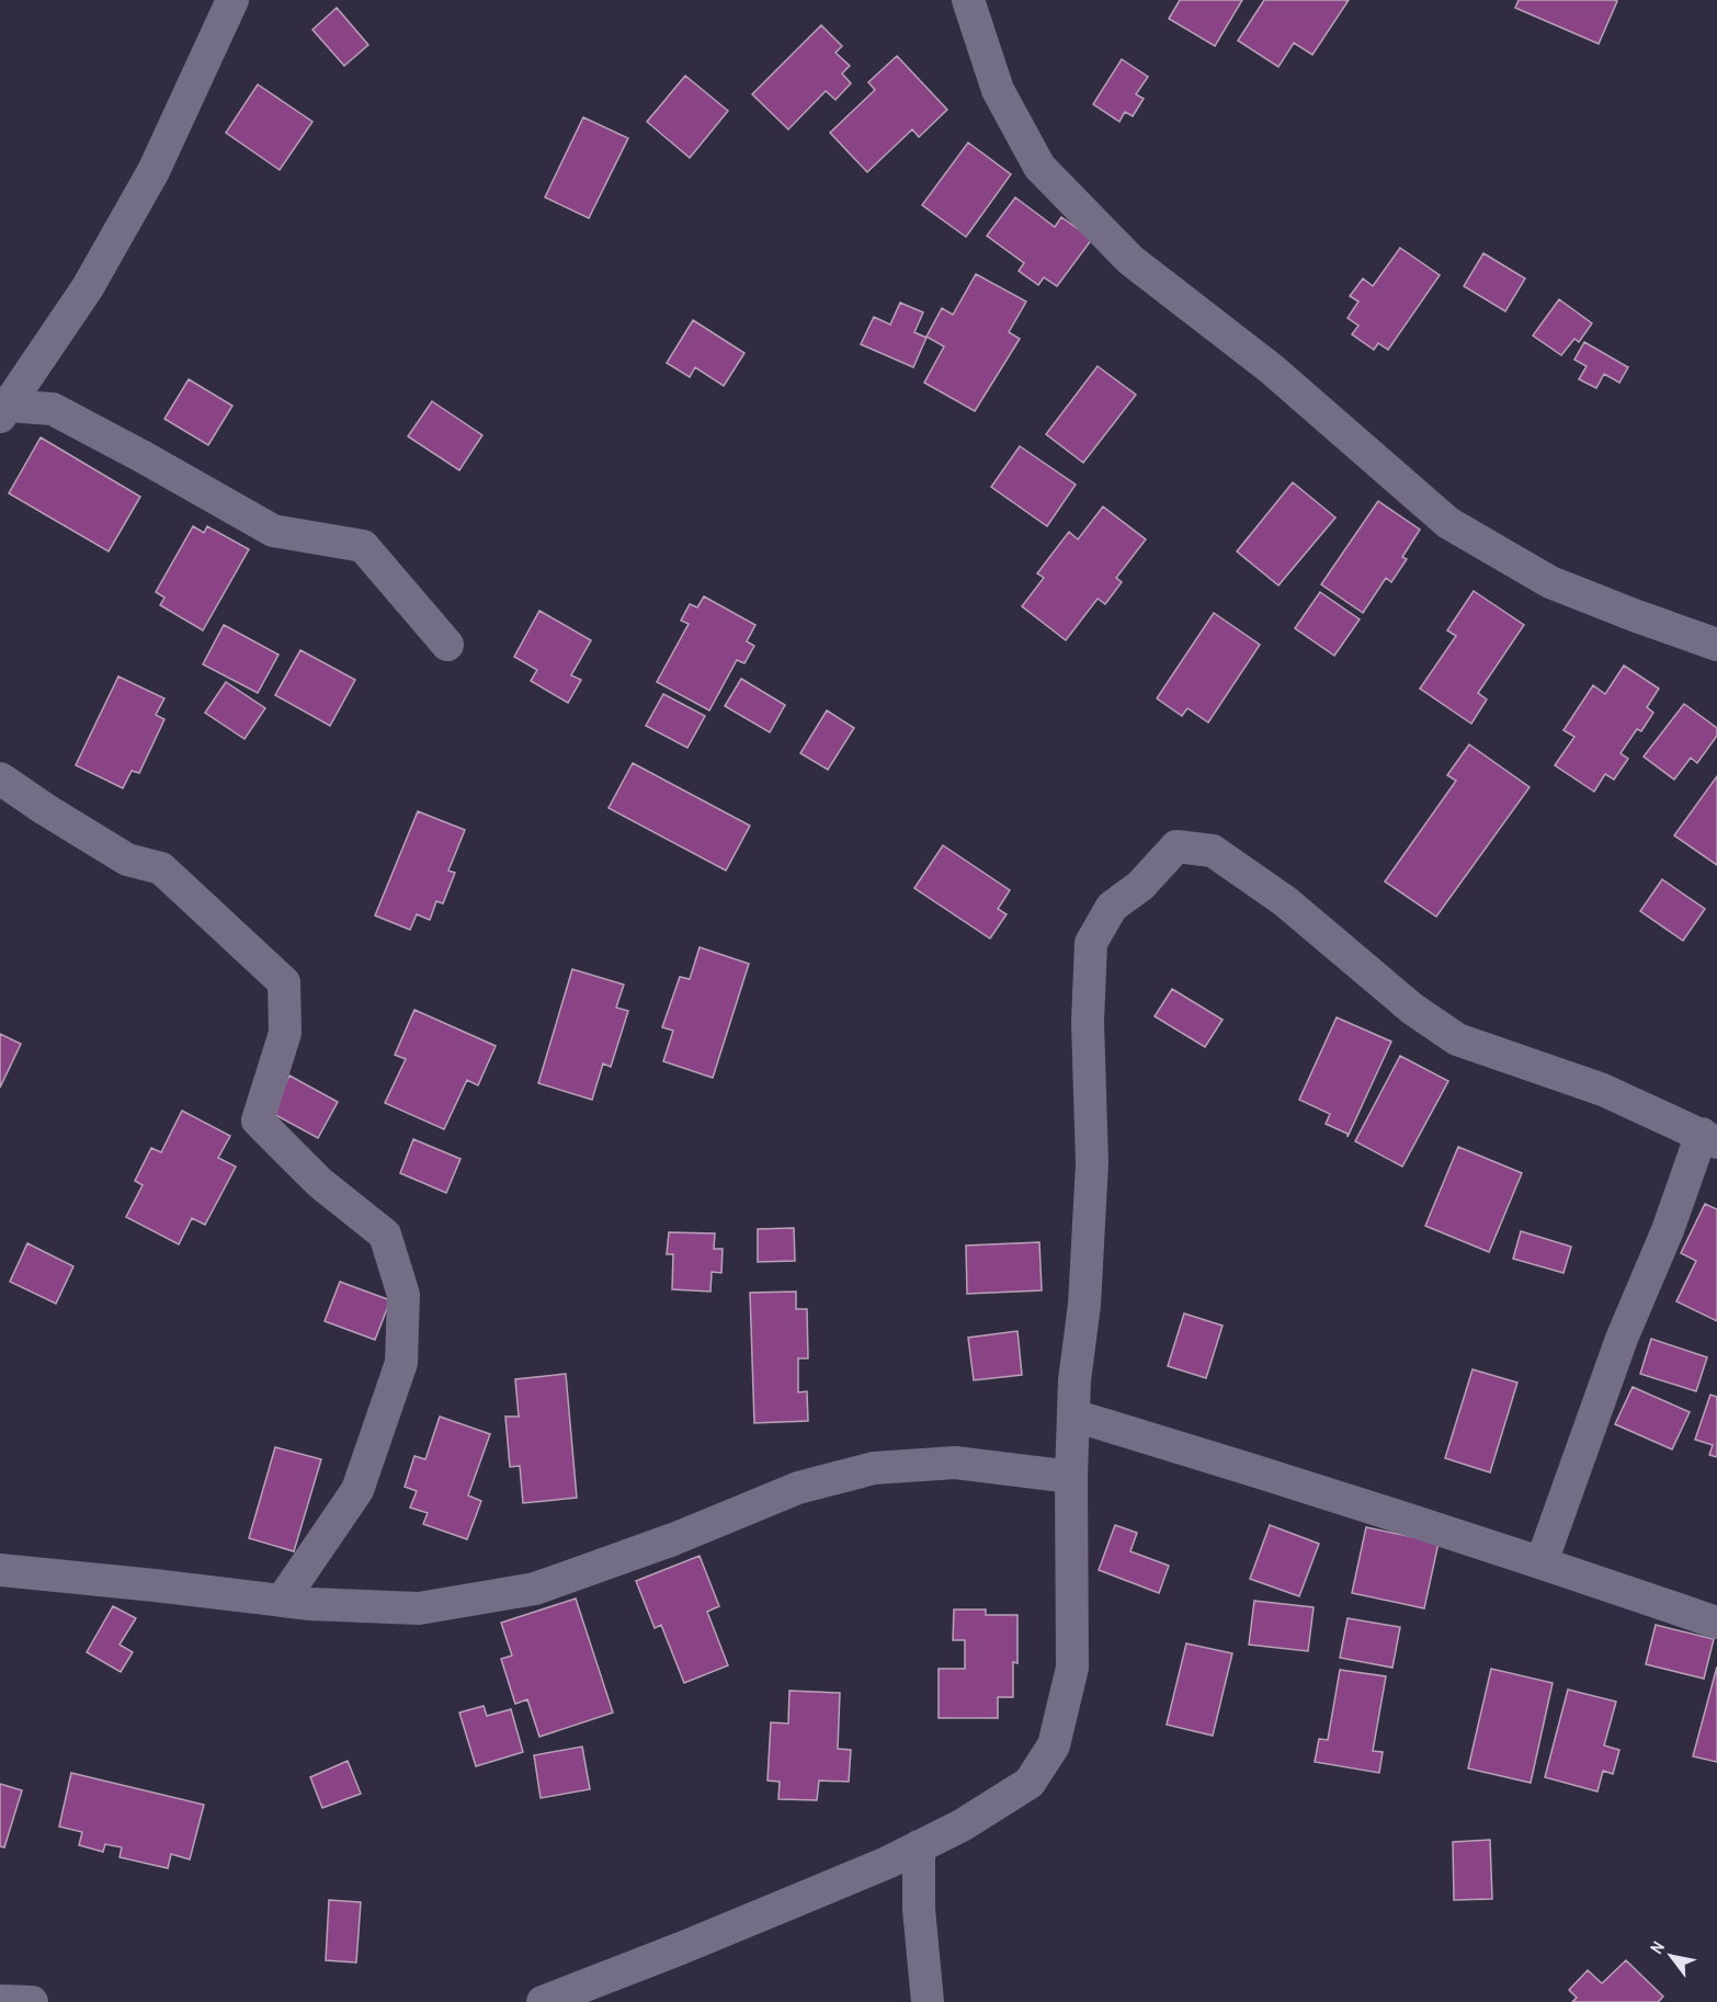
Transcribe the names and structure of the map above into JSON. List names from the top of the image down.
{
  "north": "top left"
}
